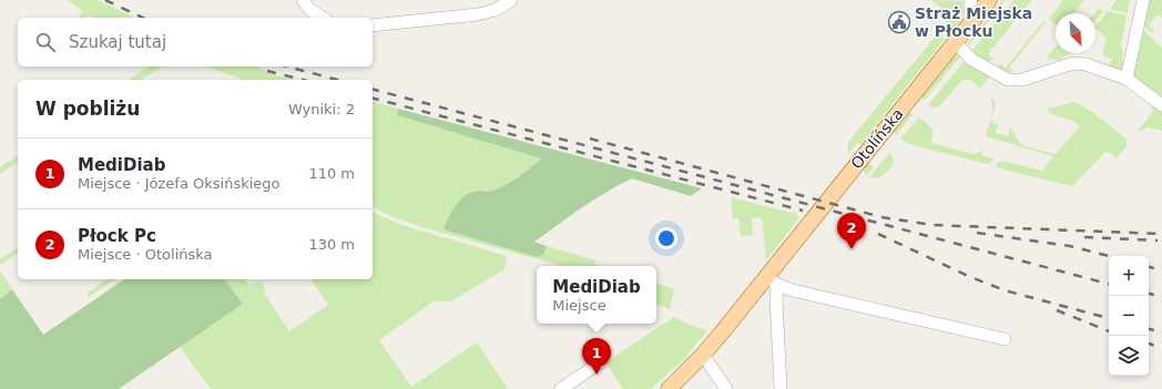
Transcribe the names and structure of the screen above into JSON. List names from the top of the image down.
{
  "streets": {
    "main road": ["Otolińska"]
  },
  "places": {
    "public building": ["Straż Miejska w Płocku"]
  },
  "north": "bottom right",
  "page": {
    "search": "Szukaj tutaj",
    "heading": ["W pobliżu", "Wyniki: 2"],
    "list": [
      {
        "mark": "1",
        "name": "MediDiab",
        "note": "Miejsce · Józefa Oksińskiego",
        "value": "110 m"
      },
      {
        "mark": "2",
        "name": "Płock Pc",
        "note": "Miejsce · Otolińska",
        "value": "130 m"
      }
    ],
    "pins": ["2", "1"],
    "map_buttons": ["+", "−"],
    "popup": ["MediDiab", "Miejsce"]
  }
}
